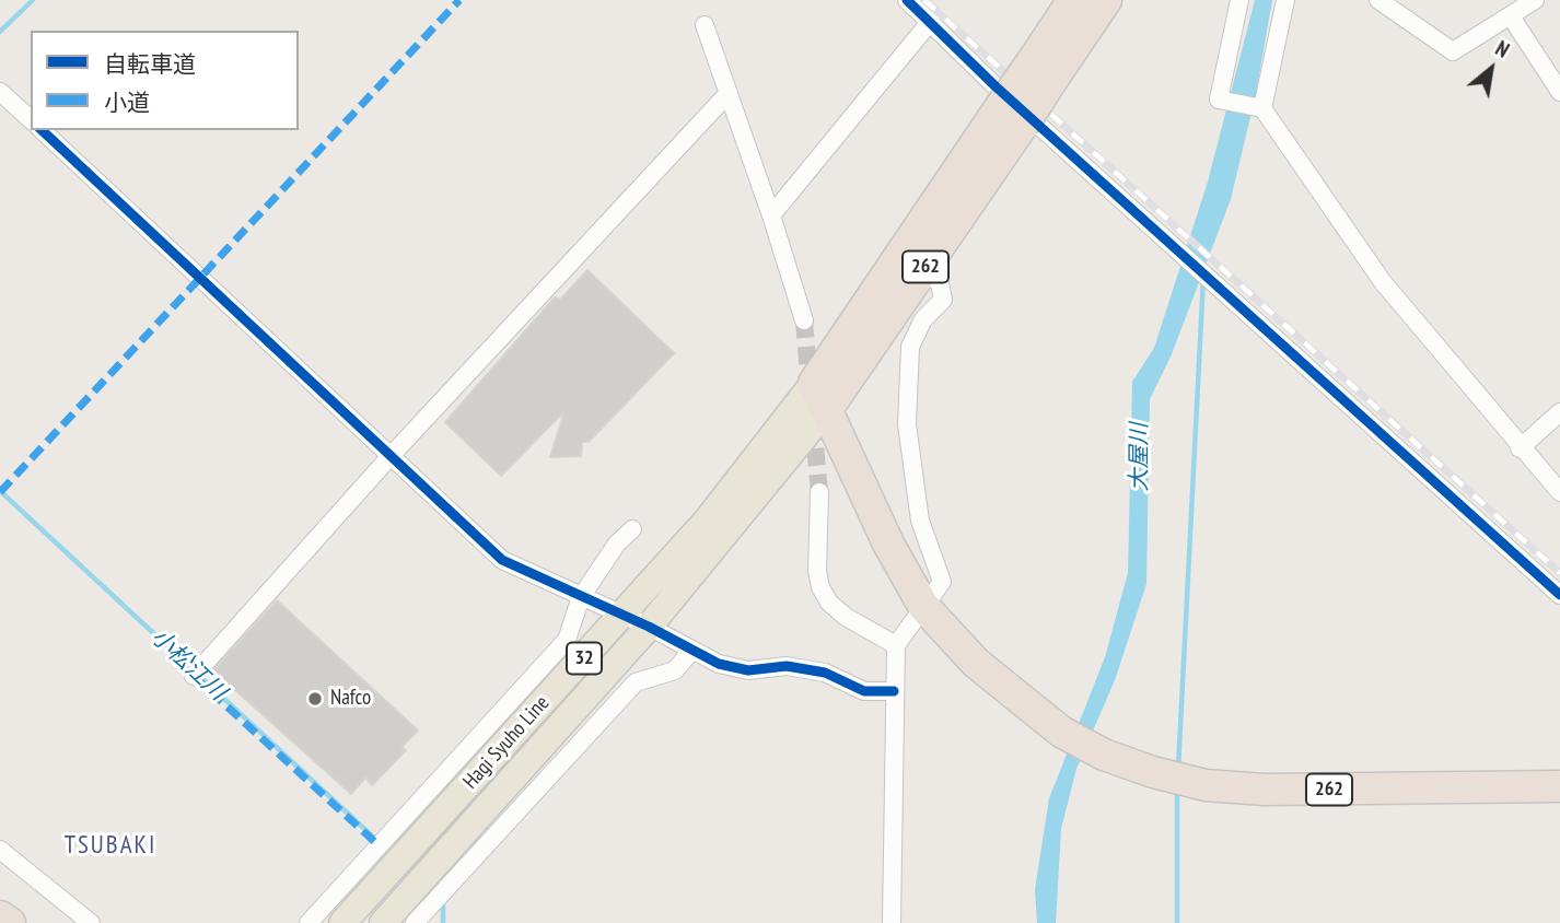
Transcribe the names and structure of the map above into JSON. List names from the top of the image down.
{
  "streets": {
    "highway": ["262"],
    "main road": ["32", "Hagi Syuho Line"]
  },
  "crossings": [
    ["262", "Hagi Syuho Line"]
  ],
  "districts": ["TSUBAKI"],
  "water": ["大屋川", "小松江川"],
  "places": ["Nafco"],
  "legend": ["自転車道", "小道"],
  "north": "top right"
}
